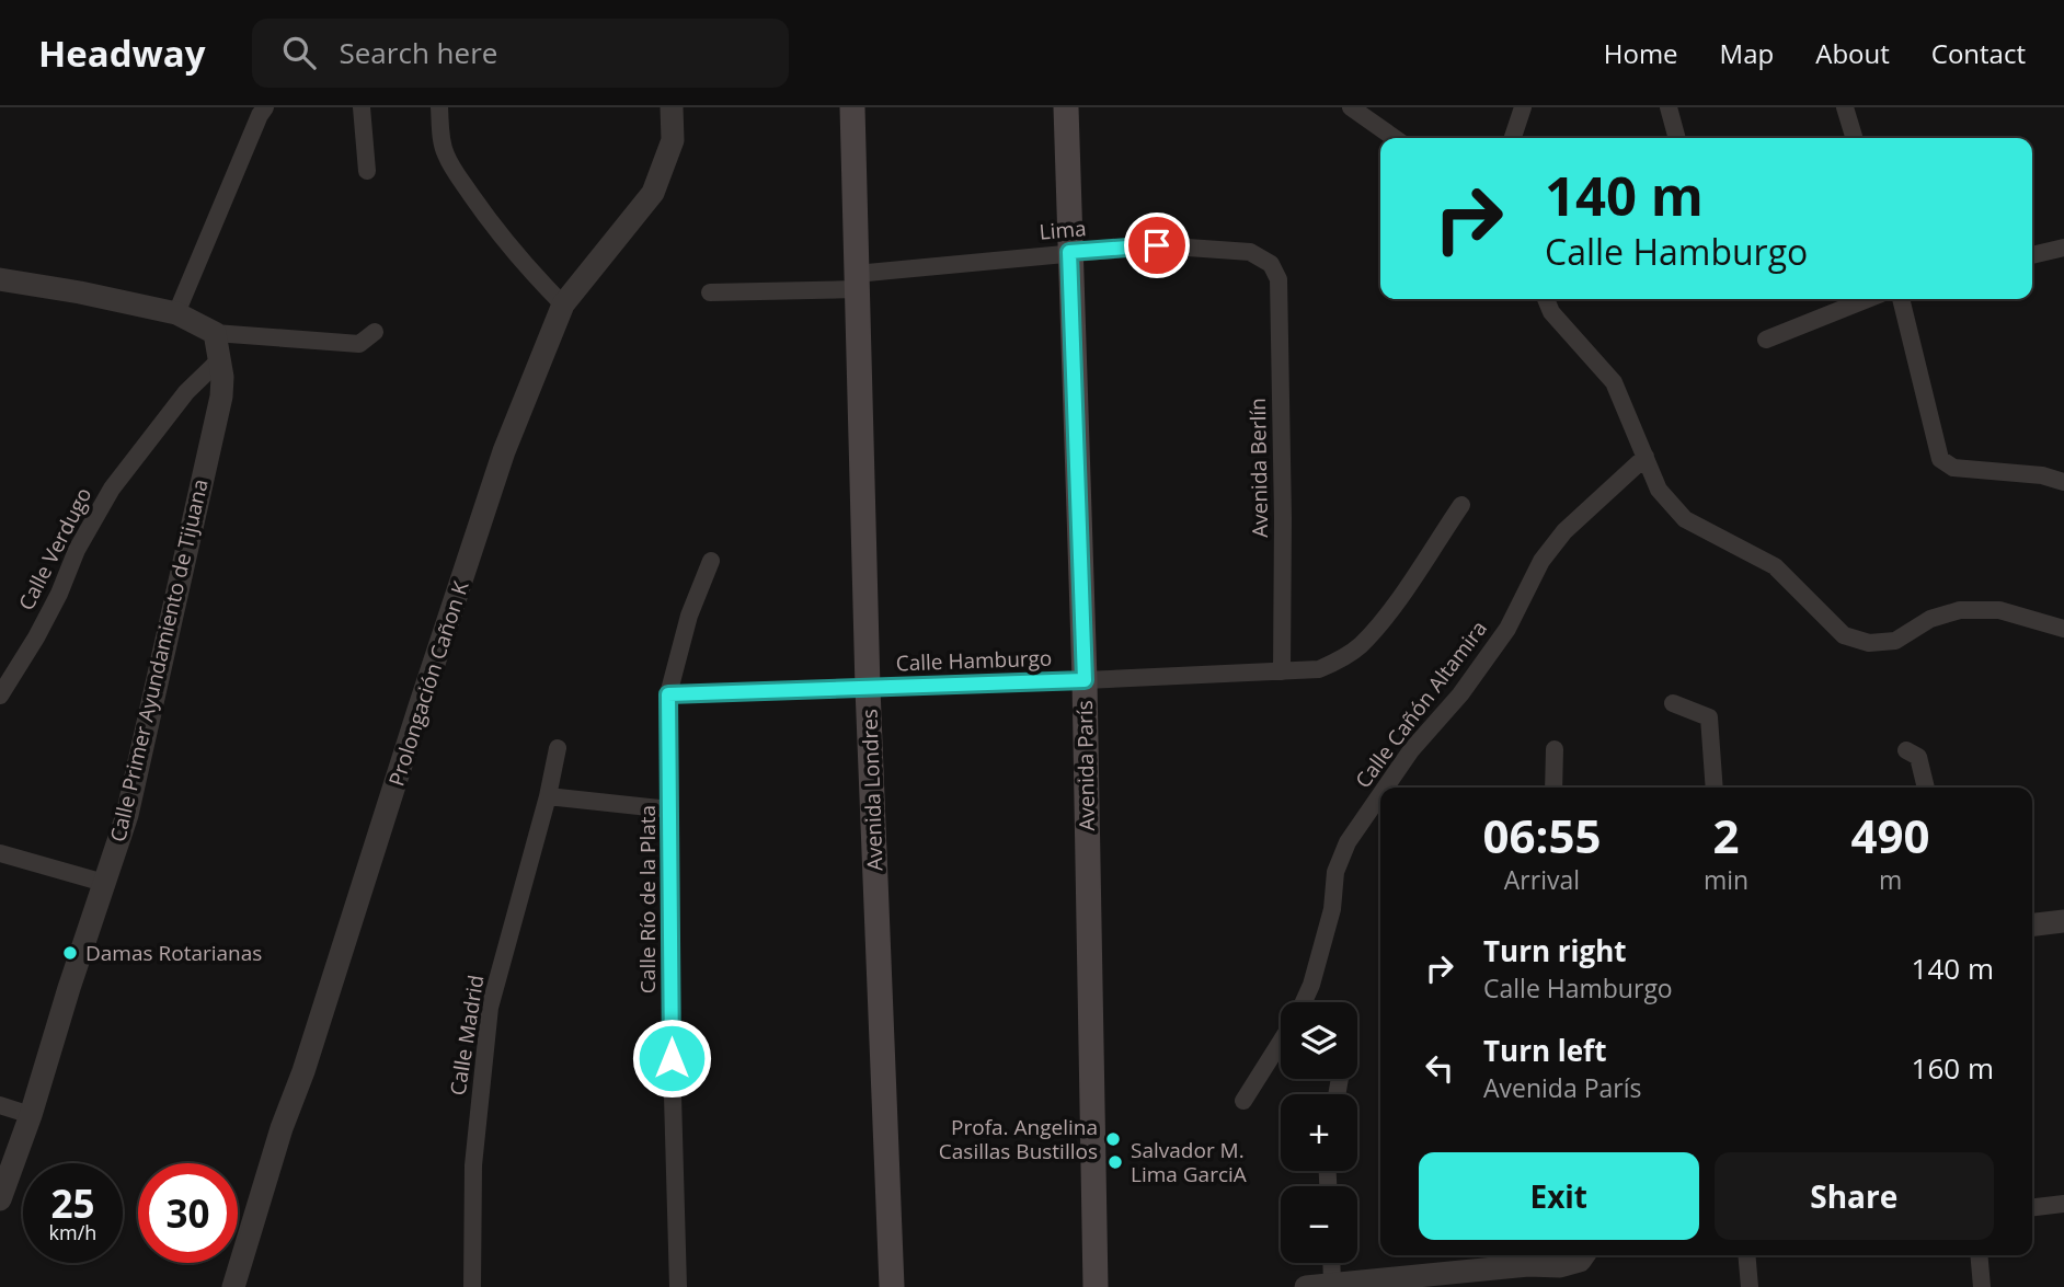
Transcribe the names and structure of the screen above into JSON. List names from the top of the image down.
{
  "streets": {
    "main road": ["Avenida París", "Avenida Londres"],
    "street": [
      "Lima",
      "Avenida Berlín",
      "Calle Verdugo",
      "Calle Primer Ayundamiento de Tijuana",
      "Calle Hamburgo",
      "Prolongación Cañon K",
      "Calle Cañón Altamira",
      "Calle Río de la Plata",
      "Calle Madrid"
    ]
  },
  "crossings": [
    ["Lima", "Avenida Berlín"],
    ["Lima", "Avenida París"],
    ["Lima", "Avenida Londres"],
    ["Avenida Berlín", "Calle Hamburgo"],
    ["Calle Verdugo", "Calle Primer Ayundamiento de Tijuana"],
    ["Calle Hamburgo", "Avenida París"],
    ["Calle Hamburgo", "Avenida Londres"],
    ["Calle Hamburgo", "Calle Río de la Plata"]
  ],
  "places": ["Damas Rotarianas", "Profa. Angelina Casillas Bustillos", "Salvador M. Lima GarciA"],
  "page": {
    "header": "Headway",
    "search": "Search here",
    "nav": [
      "Home",
      "Map",
      "About",
      "Contact"
    ],
    "turn": ["140 m", "Calle Hamburgo"],
    "eta": [
      "06:55",
      "Arrival",
      "2",
      "min",
      "490",
      "m"
    ],
    "list": [
      {
        "name": "Turn right",
        "note": "Calle Hamburgo",
        "value": "140 m"
      },
      {
        "name": "Turn left",
        "note": "Avenida París",
        "value": "160 m"
      }
    ],
    "map_buttons": ["+", "−"],
    "buttons": ["Exit", "Share"],
    "speed": "25 km/h",
    "limit": "30"
  }
}
